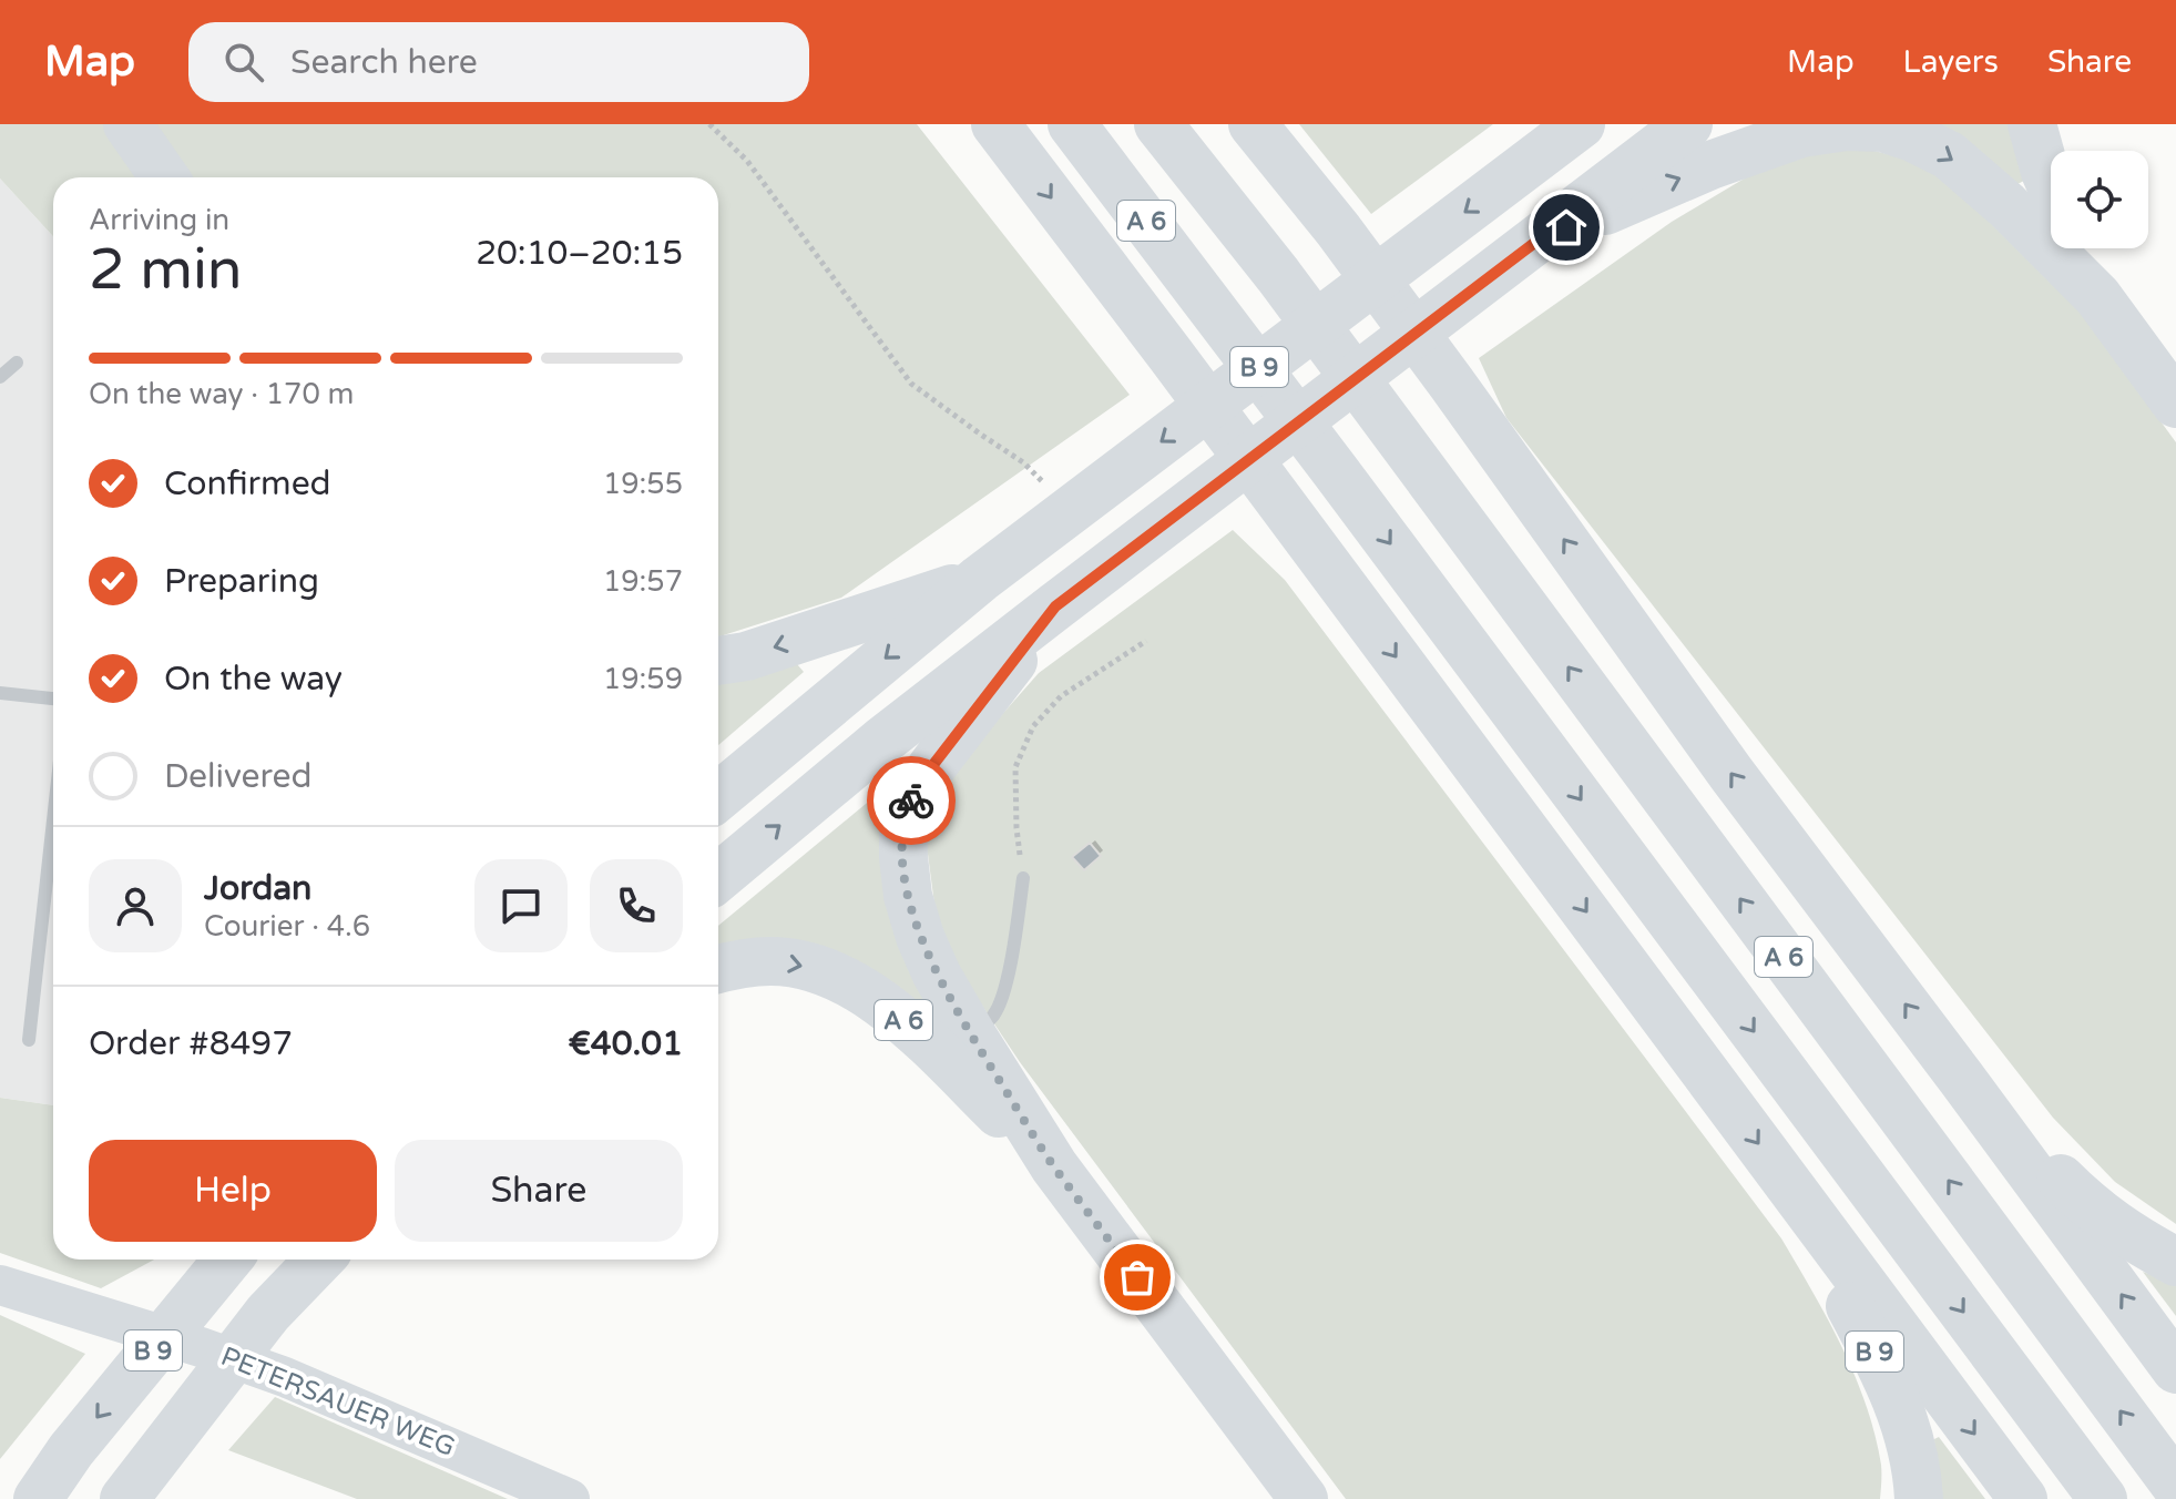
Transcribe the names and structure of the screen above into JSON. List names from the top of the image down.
{
  "streets": {
    "highway": ["A 6", "B 9"],
    "street": ["PETERSAUER WEG"]
  },
  "crossings": [
    ["A 6", "B 9"]
  ],
  "page": {
    "header": "Map",
    "search": "Search here",
    "nav": ["Map", "Layers", "Share"],
    "heading": ["2 min", "Arriving in", "20:10–20:15"],
    "panel": [
      "Jordan",
      "Courier · 4.6",
      "Order #8497",
      "€40.01"
    ],
    "bar": "On the way · 170 m",
    "list": [
      ["Confirmed", "19:55"],
      ["Preparing", "19:57"],
      ["On the way", "19:59"],
      "Delivered"
    ],
    "buttons": ["Help", "Share"]
  }
}
